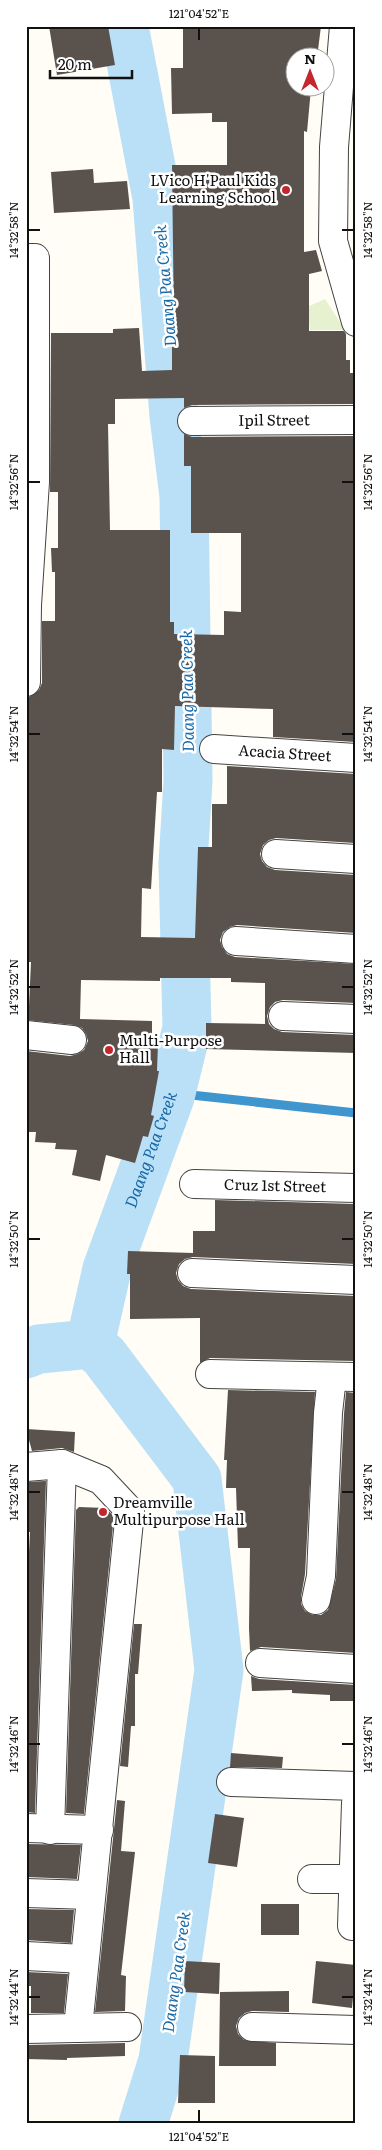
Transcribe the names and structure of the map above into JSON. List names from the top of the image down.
{
  "streets": {
    "street": ["Ipil Street", "Acacia Street", "Cruz 1st Street"]
  },
  "water": ["Daang Paa Creek"],
  "places": ["LVico H'Paul Kids Learning School", "Multi-Purpose Hall", "Dreamville Multipurpose Hall"],
  "scale_bar": "20 m",
  "north": "top",
  "coordinates": [
    "121°04'52\"E",
    "14°32'58\"N",
    "14°32'56\"N",
    "14°32'54\"N",
    "14°32'52\"N",
    "14°32'50\"N",
    "14°32'48\"N",
    "14°32'46\"N",
    "14°32'44\"N"
  ]
}
